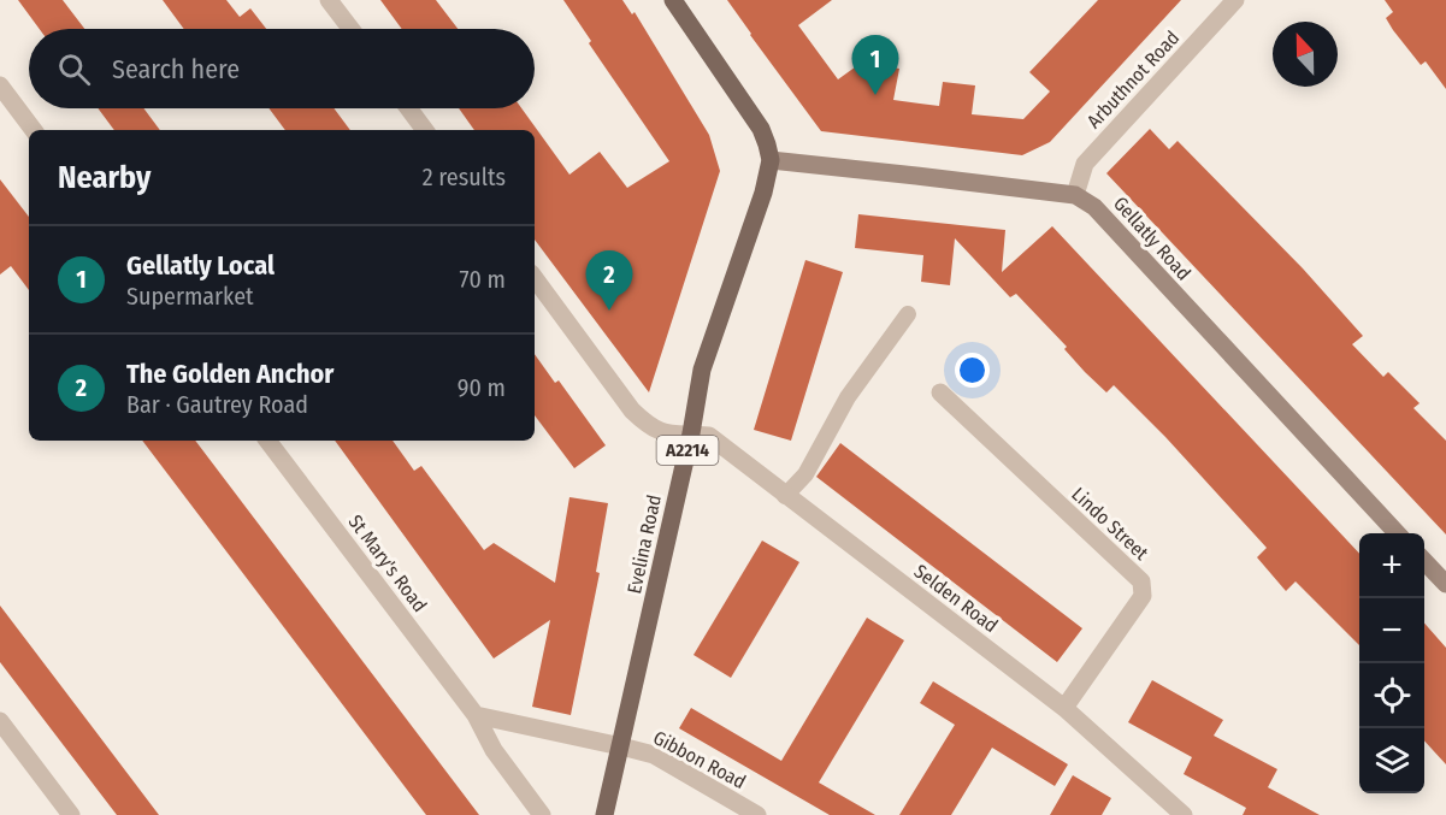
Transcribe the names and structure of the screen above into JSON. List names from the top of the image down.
{
  "streets": {
    "main road": ["Gellatly Road", "A2214", "Evelina Road"],
    "street": [
      "Arbuthnot Road",
      "Lindo Street",
      "St Mary's Road",
      "Selden Road",
      "Gibbon Road"
    ]
  },
  "crossings": [
    ["Arbuthnot Road", "Gellatly Road"],
    ["Lindo Street", "Selden Road"],
    ["Evelina Road", "Selden Road"],
    ["Evelina Road", "Gibbon Road"]
  ],
  "north": "top",
  "page": {
    "search": "Search here",
    "pins": ["1", "2"],
    "heading": ["Nearby", "2 results"],
    "list": [
      {
        "mark": "1",
        "name": "Gellatly Local",
        "note": "Supermarket",
        "value": "70 m"
      },
      {
        "mark": "2",
        "name": "The Golden Anchor",
        "note": "Bar · Gautrey Road",
        "value": "90 m"
      }
    ],
    "map_buttons": ["+", "−"]
  }
}
